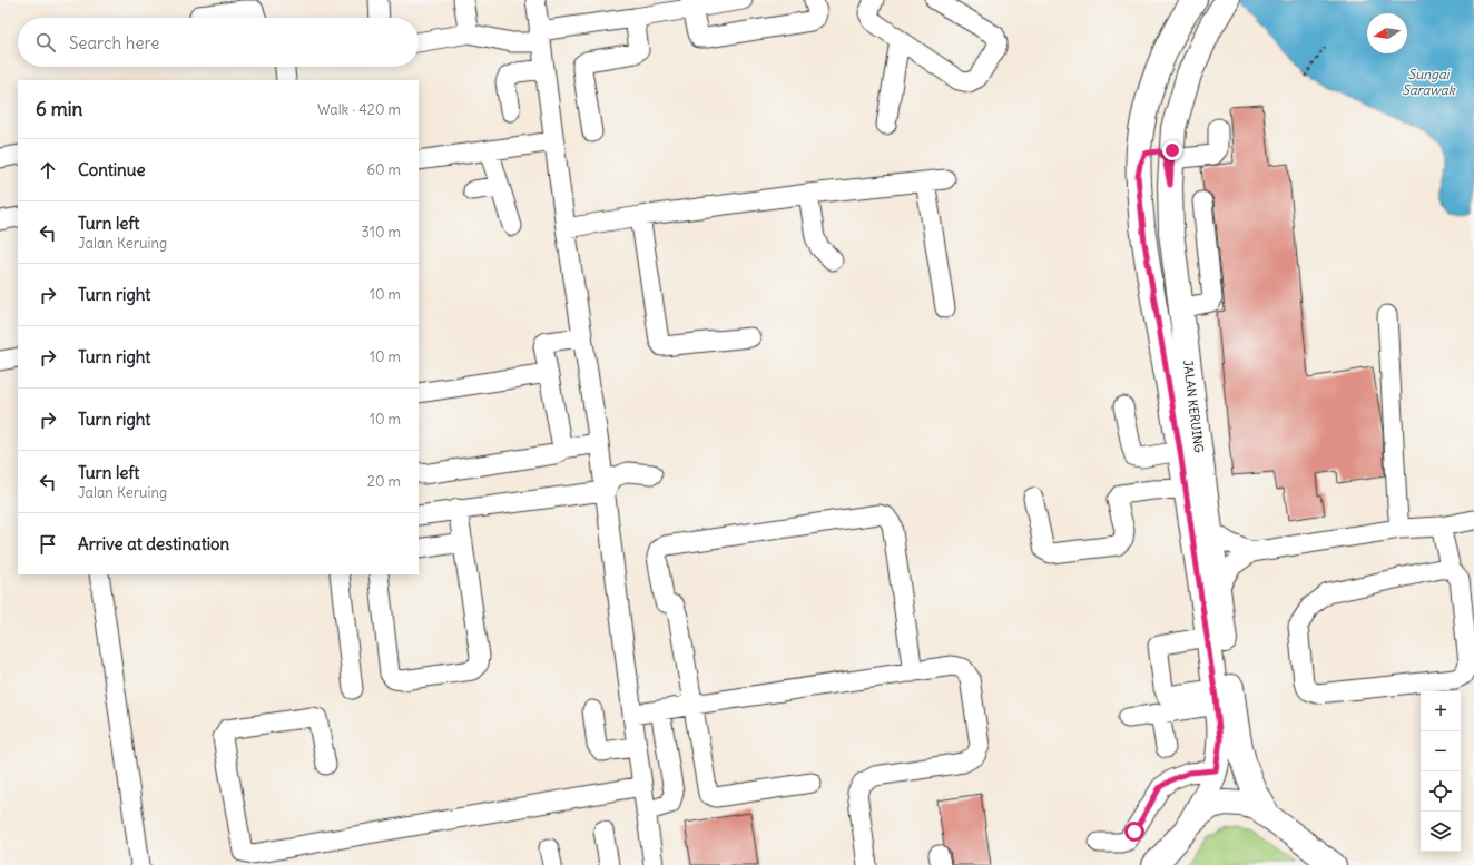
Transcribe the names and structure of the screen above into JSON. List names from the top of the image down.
{
  "streets": {
    "main road": ["JALAN KERUING"]
  },
  "water": ["Sungai Sarawak"],
  "north": "left",
  "page": {
    "search": "Search here",
    "heading": ["6 min", "Walk · 420 m"],
    "list": [
      ["Continue", "60 m"],
      ["Turn left", "Jalan Keruing", "310 m"],
      ["Turn right", "10 m"],
      ["Turn right", "10 m"],
      ["Turn right", "10 m"],
      ["Turn left", "Jalan Keruing", "20 m"],
      "Arrive at destination"
    ],
    "map_buttons": ["+", "−"]
  }
}
